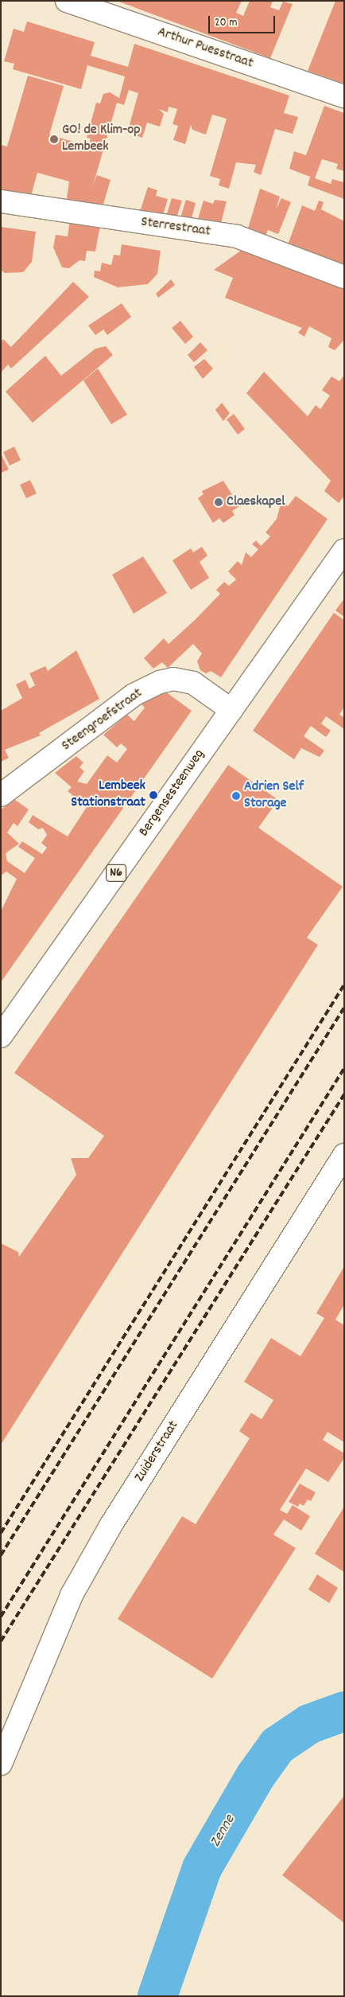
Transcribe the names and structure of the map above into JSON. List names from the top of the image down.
{
  "streets": {
    "street": [
      "Arthur Puesstraat",
      "Sterrestraat",
      "Steengroefstraat",
      "Bergensesteenweg",
      "N6",
      "Zuiderstraat"
    ]
  },
  "crossings": [
    ["Steengroefstraat", "Bergensesteenweg"]
  ],
  "water": ["Zenne"],
  "places": [
    "GO! de Klim-op Lembeek",
    "Claeskapel",
    "Lembeek Stationstraat",
    "Adrien Self Storage"
  ],
  "scale_bar": "20 m"
}
